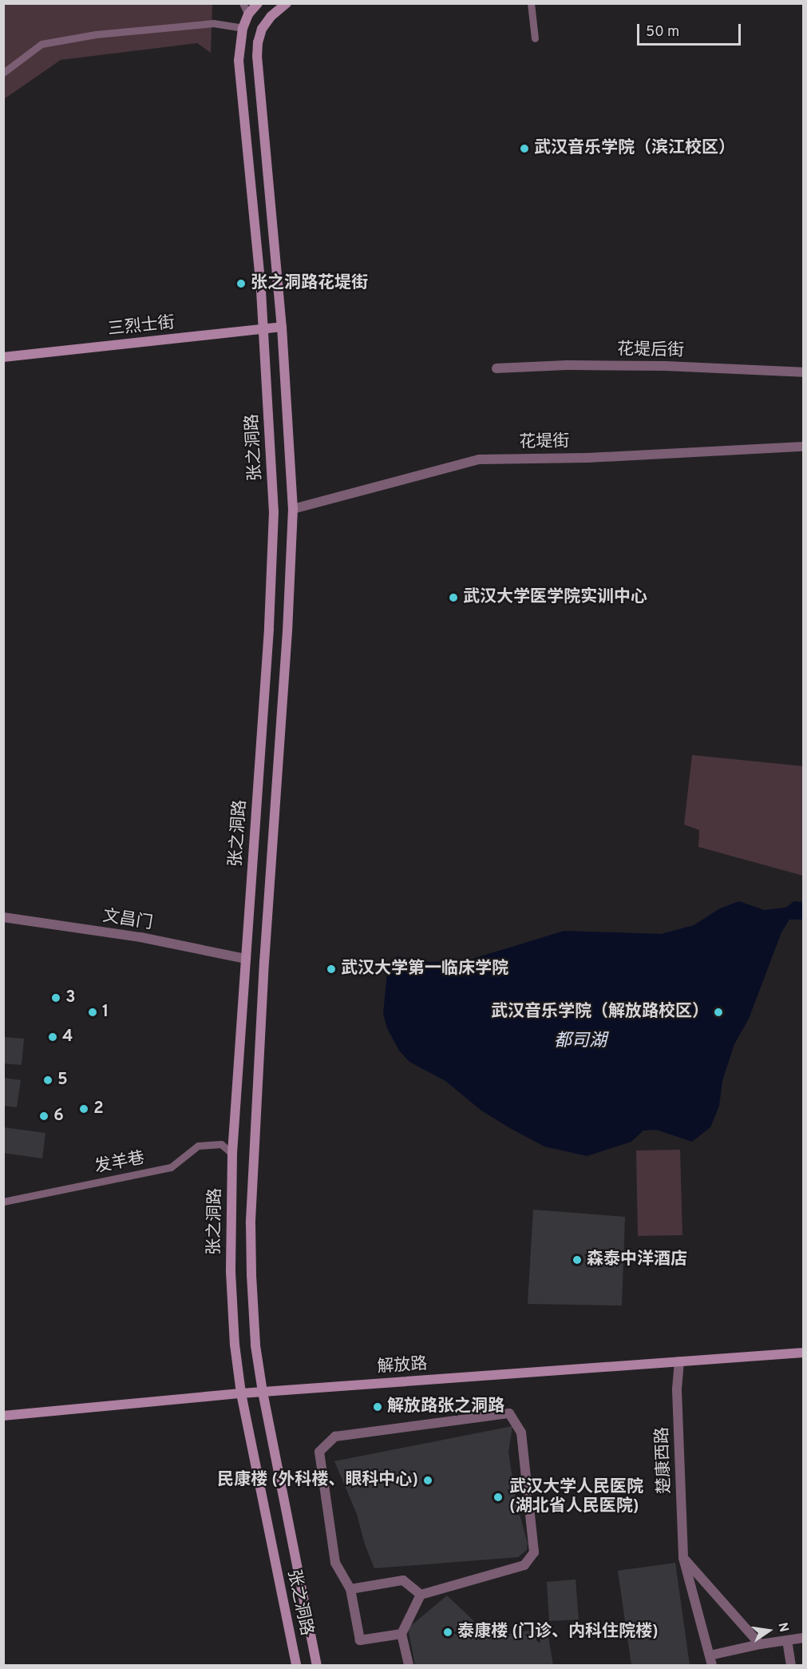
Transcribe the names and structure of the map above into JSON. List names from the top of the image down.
{
  "streets": {
    "main road": ["三烈士街", "张之洞路", "解放路"],
    "street": [
      "花堤后街",
      "花堤街",
      "文昌门",
      "楚康西路"
    ],
    "lane": ["发羊巷"]
  },
  "crossings": [
    ["三烈士街", "张之洞路"],
    ["花堤街", "张之洞路"],
    ["张之洞路", "文昌门"],
    ["张之洞路", "发羊巷"],
    ["张之洞路", "解放路"],
    ["解放路", "楚康西路"]
  ],
  "water": ["都司湖"],
  "places": [
    "武汉音乐学院（滨江校区）",
    "张之洞路花堤街",
    "武汉大学医学院实训中心",
    "武汉大学第一临床学院",
    "3",
    "1",
    "武汉音乐学院（解放路校区）",
    "4",
    "5",
    "2",
    "6",
    "森泰中洋酒店",
    "解放路张之洞路",
    "民康楼 (外科楼、眼科中心)",
    "武汉大学人民医院 (湖北省人民医院)",
    "泰康楼 (门诊、内科住院楼)"
  ],
  "scale_bar": "50 m",
  "north": "right"
}
